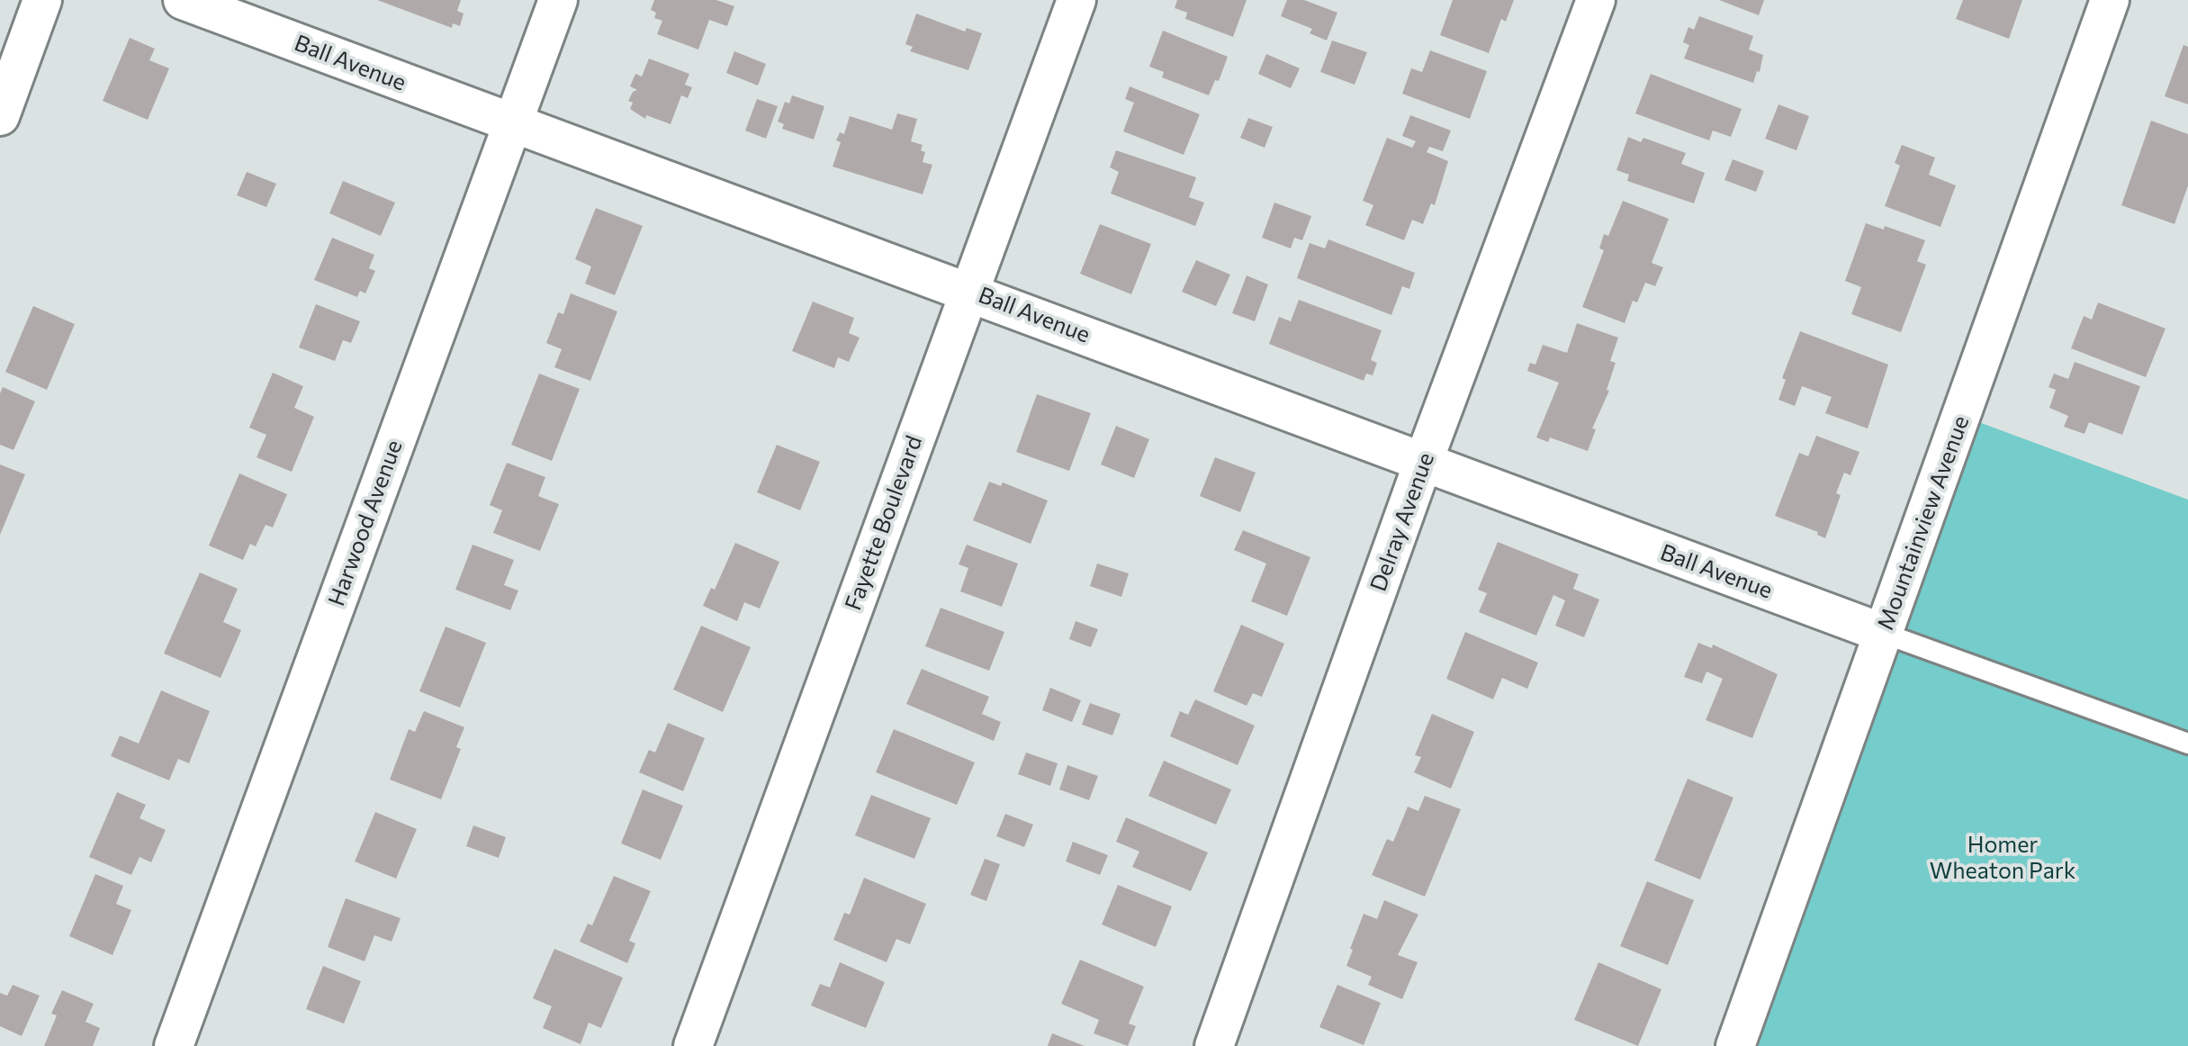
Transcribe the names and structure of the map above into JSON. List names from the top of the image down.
{
  "streets": {
    "street": [
      "Ball Avenue",
      "Delray Avenue",
      "Harwood Avenue",
      "Fayette Boulevard",
      "Mountainview Avenue"
    ]
  },
  "crossings": [
    ["Ball Avenue", "Delray Avenue"],
    ["Ball Avenue", "Harwood Avenue"],
    ["Ball Avenue", "Fayette Boulevard"],
    ["Ball Avenue", "Mountainview Avenue"]
  ],
  "parks": ["Homer Wheaton Park"]
}
